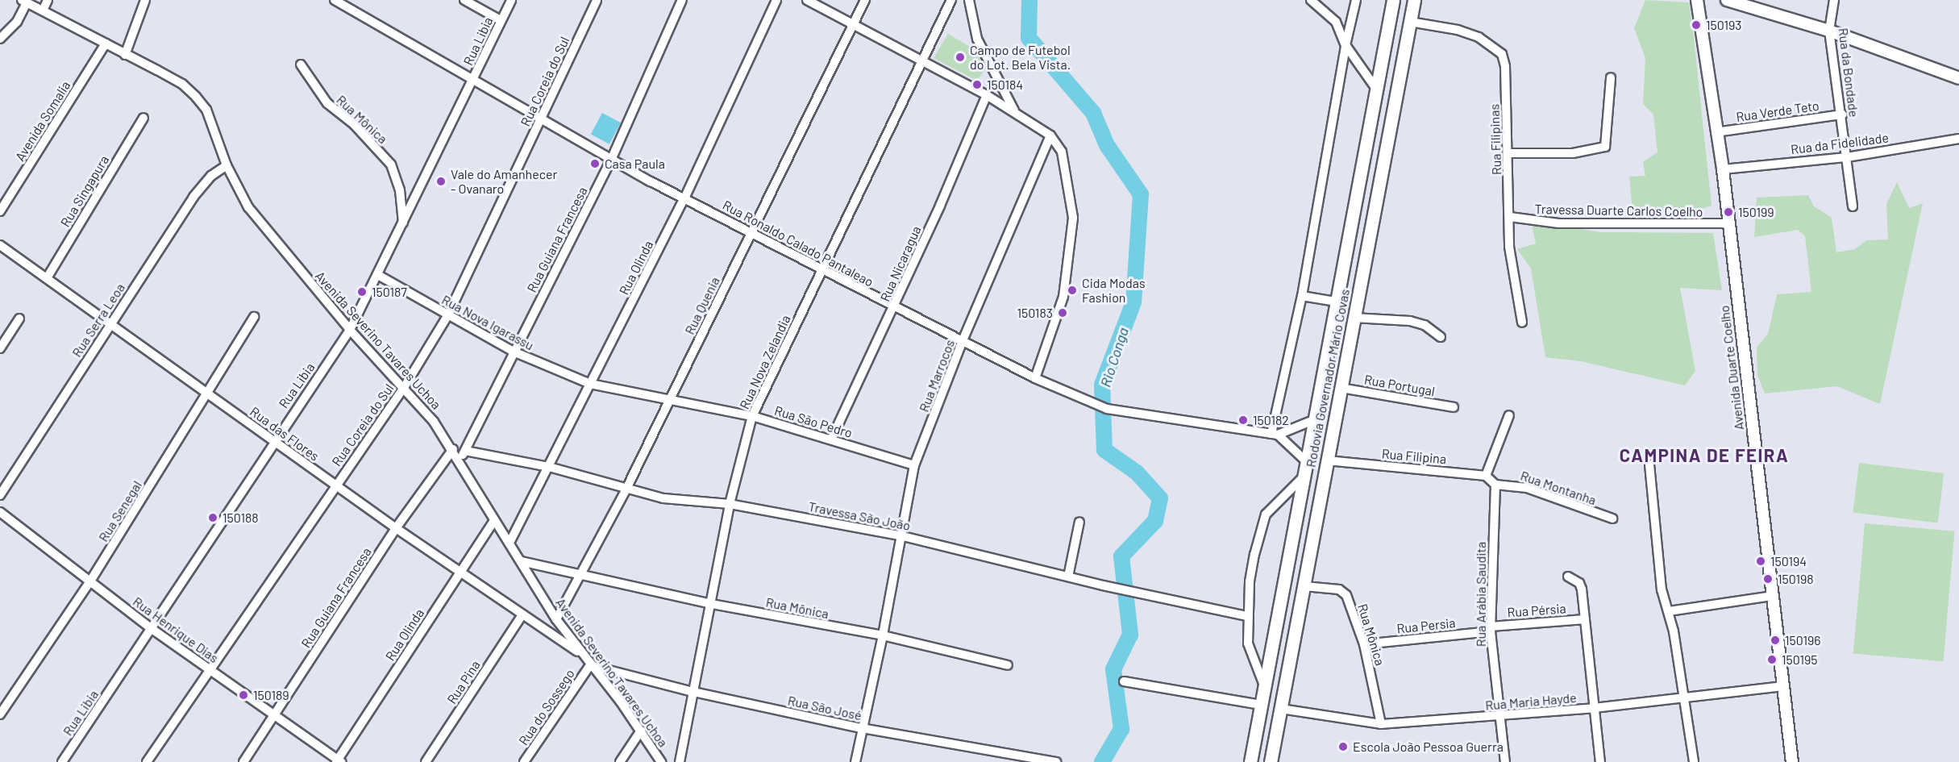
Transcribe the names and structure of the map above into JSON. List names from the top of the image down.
{
  "streets": {
    "highway": ["Rodovia Governador Mário Covas"],
    "main road": ["Avenida Duarte Coelho"],
    "street": [
      "Rua Libia",
      "Rua da Bondade",
      "Rua Coreia do Sul",
      "Rua Verde Teto",
      "Rua Mônica",
      "Avenida Somalia",
      "Rua Filipinas",
      "Rua da Fidelidade",
      "Rua Singapura",
      "Travessa Duarte Carlos Coelho",
      "Rua Guiana Francesa",
      "Rua Ronaldo Calado Pantaleao",
      "Rua Nicaragua",
      "Rua Olinda",
      "Rua Quenia",
      "Rua Serra Leoa",
      "Rua Nova Igarassu",
      "Avenida Severino Tavares Uchoa",
      "Rua Nova Zelandia",
      "Rua Marrocos",
      "Rua Portugal",
      "Rua São Pedro",
      "Rua das Flores",
      "Rua Filipina",
      "Rua Montanha",
      "Rua Senegal",
      "Travessa São João",
      "Rua Arábia Saudita",
      "Rua Pérsia",
      "Rua Persia",
      "Rua Henrique Dias",
      "Rua Pina",
      "Rua Maria Hayde",
      "Rua do Sossego",
      "Rua São José"
    ]
  },
  "crossings": [
    ["Rua Libia", "Rua Mônica"],
    ["Rua Libia", "Rua Ronaldo Calado Pantaleao"],
    ["Rua Libia", "Rua Nova Igarassu"],
    ["Rua Libia", "Avenida Severino Tavares Uchoa"],
    ["Rua Libia", "Rua das Flores"],
    ["Rua Libia", "Rua Henrique Dias"],
    ["Rua da Bondade", "Rua Verde Teto"],
    ["Rua da Bondade", "Rua da Fidelidade"],
    ["Rua Coreia do Sul", "Rua Ronaldo Calado Pantaleao"],
    ["Rua Coreia do Sul", "Rua Nova Igarassu"],
    ["Rua Coreia do Sul", "Avenida Severino Tavares Uchoa"],
    ["Rua Coreia do Sul", "Rua das Flores"],
    ["Rua Coreia do Sul", "Rua Henrique Dias"],
    ["Rua Verde Teto", "Avenida Duarte Coelho"],
    ["Rua Mônica", "Rua Quenia"],
    ["Rua Mônica", "Avenida Severino Tavares Uchoa"],
    ["Rua Mônica", "Rua Nova Zelandia"],
    ["Rua Mônica", "Rua Marrocos"],
    ["Rua Mônica", "Rodovia Governador Mário Covas"],
    ["Rua Mônica", "Rua Persia"],
    ["Rua Mônica", "Rua Maria Hayde"],
    ["Avenida Somalia", "Avenida Severino Tavares Uchoa"],
    ["Rua Filipinas", "Travessa Duarte Carlos Coelho"],
    ["Rua Filipinas", "Rodovia Governador Mário Covas"],
    ["Rua da Fidelidade", "Avenida Duarte Coelho"],
    ["Rua Singapura", "Rua das Flores"],
    ["Travessa Duarte Carlos Coelho", "Avenida Duarte Coelho"],
    ["Rua Guiana Francesa", "Rua Ronaldo Calado Pantaleao"],
    ["Rua Guiana Francesa", "Rua Nova Igarassu"],
    ["Rua Guiana Francesa", "Avenida Severino Tavares Uchoa"],
    ["Rua Guiana Francesa", "Rua das Flores"],
    ["Rua Guiana Francesa", "Travessa São João"],
    ["Rua Guiana Francesa", "Rua Henrique Dias"],
    ["Rua Ronaldo Calado Pantaleao", "Rua Nicaragua"],
    ["Rua Ronaldo Calado Pantaleao", "Rua Olinda"],
    ["Rua Ronaldo Calado Pantaleao", "Rua Quenia"],
    ["Rua Ronaldo Calado Pantaleao", "Rua Nova Zelandia"],
    ["Rua Ronaldo Calado Pantaleao", "Rua Marrocos"],
    ["Rua Nicaragua", "Rua São Pedro"],
    ["Rua Olinda", "Rua Nova Igarassu"],
    ["Rua Olinda", "Avenida Severino Tavares Uchoa"],
    ["Rua Olinda", "Rua São Pedro"],
    ["Rua Olinda", "Rua das Flores"],
    ["Rua Olinda", "Travessa São João"],
    ["Rua Olinda", "Rua Henrique Dias"],
    ["Rua Quenia", "Avenida Severino Tavares Uchoa"],
    ["Rua Quenia", "Rua São Pedro"],
    ["Rua Quenia", "Travessa São João"],
    ["Rua Serra Leoa", "Avenida Severino Tavares Uchoa"],
    ["Rua Serra Leoa", "Rua das Flores"],
    ["Rua Nova Igarassu", "Rua São Pedro"],
    ["Avenida Severino Tavares Uchoa", "Rua das Flores"],
    ["Avenida Severino Tavares Uchoa", "Rua do Sossego"],
    ["Avenida Severino Tavares Uchoa", "Rua São José"],
    ["Rua Nova Zelandia", "Rua São Pedro"],
    ["Rua Nova Zelandia", "Travessa São João"],
    ["Rua Nova Zelandia", "Rua São José"],
    ["Avenida Duarte Coelho", "Rua Maria Hayde"],
    ["Rua Marrocos", "Rua São Pedro"],
    ["Rua Marrocos", "Travessa São João"],
    ["Rua Marrocos", "Rua São José"],
    ["Rodovia Governador Mário Covas", "Rua Portugal"],
    ["Rodovia Governador Mário Covas", "Rua Filipina"],
    ["Rodovia Governador Mário Covas", "Rua Maria Hayde"],
    ["Rua das Flores", "Rua Senegal"],
    ["Rua das Flores", "Rua Pina"],
    ["Rua Montanha", "Rua Arábia Saudita"],
    ["Rua Senegal", "Rua Henrique Dias"],
    ["Rua Arábia Saudita", "Rua Pérsia"],
    ["Rua Arábia Saudita", "Rua Persia"],
    ["Rua Arábia Saudita", "Rua Maria Hayde"],
    ["Rua Pérsia", "Rua Persia"],
    ["Rua do Sossego", "Rua São José"]
  ],
  "districts": ["CAMPINA DE FEIRA"],
  "water": ["Rio Conga"],
  "places": [
    "150193",
    "Campo de Futebol do Lot. Bela Vista.",
    "150184",
    "Casa Paula",
    "Vale do Amanhecer - Ovanaro",
    "150199",
    "Cida Modas Fashion",
    "150187",
    "150183",
    "150182",
    "150188",
    "150194",
    "150198",
    "150196",
    "150195",
    "150189",
    "Escola João Pessoa Guerra"
  ]
}
